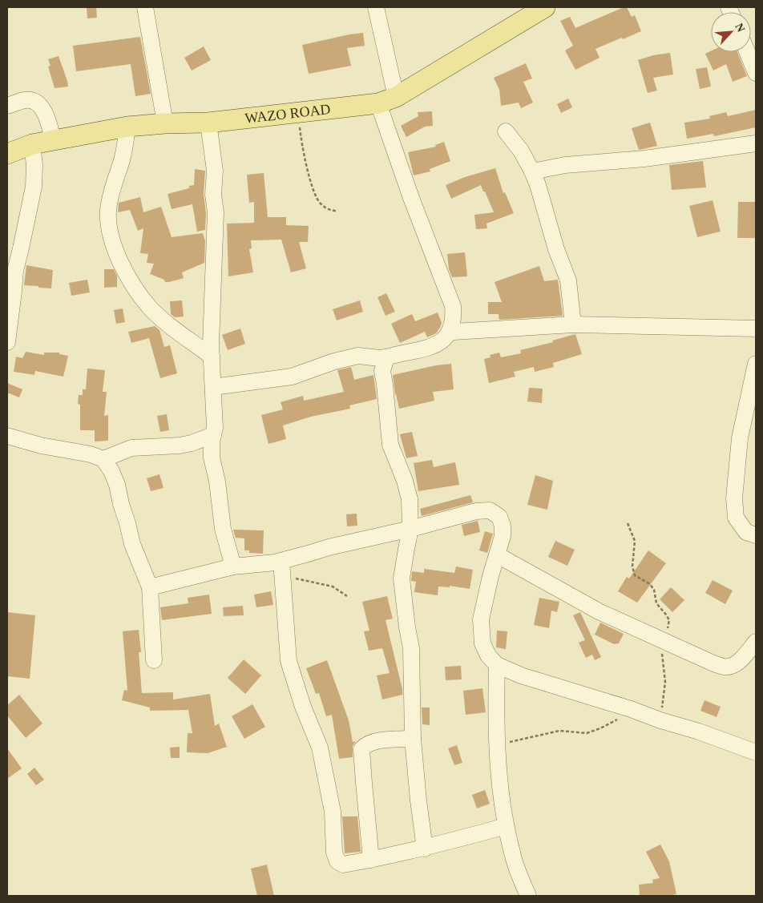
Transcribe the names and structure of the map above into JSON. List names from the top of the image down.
{
  "streets": {
    "main road": ["WAZO ROAD"]
  },
  "north": "top right"
}
